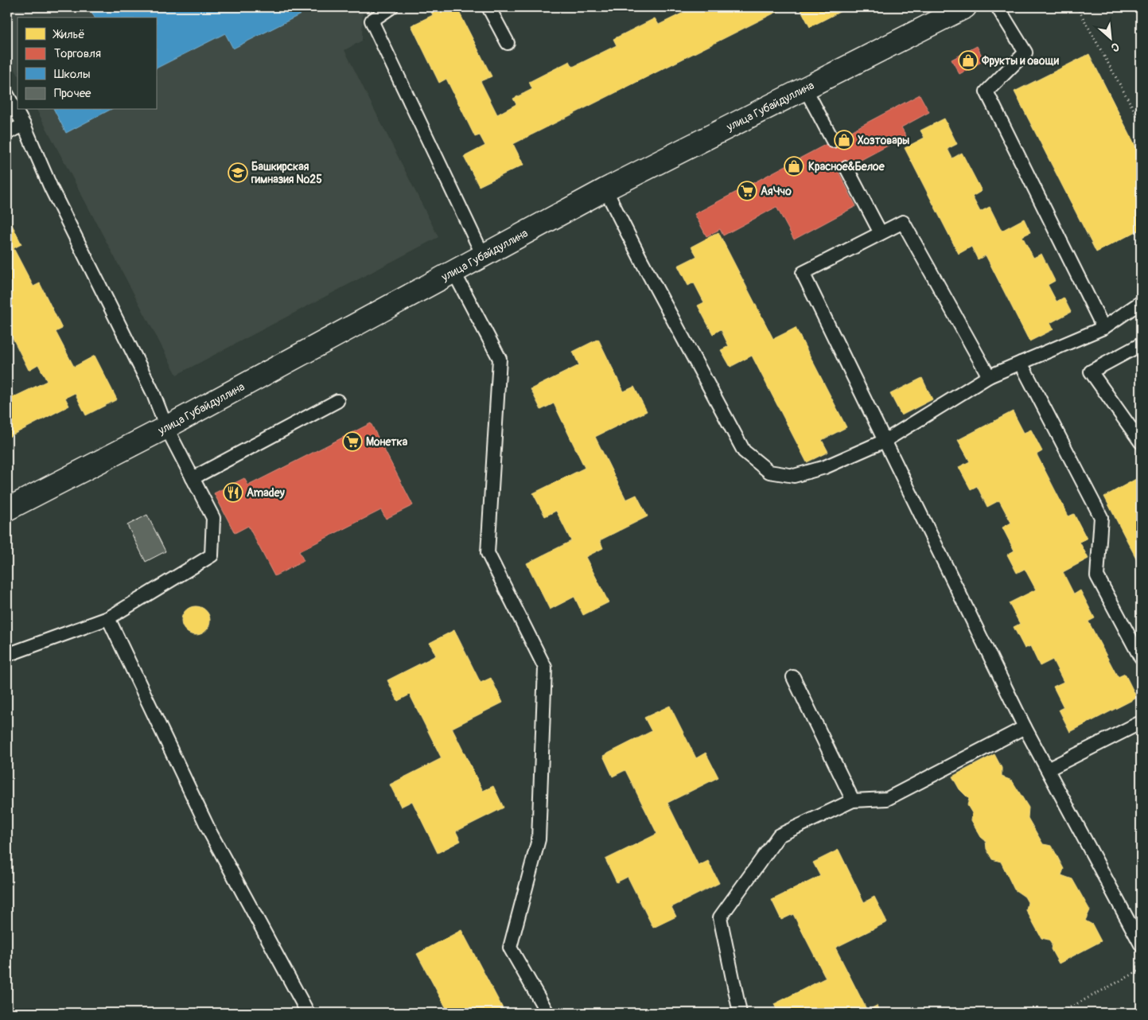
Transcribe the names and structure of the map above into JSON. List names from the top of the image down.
{
  "streets": {
    "street": ["улица Губайдуллина"]
  },
  "places": {
    "shop": ["Фрукты и овощи", "Хозтовары", "Красное&Белое"],
    "school or university": ["Башкирская гимназия №25"],
    "supermarket": ["АяЧчо", "Монетка"],
    "restaurant": ["Amadey"]
  },
  "legend": [
    "Жильё",
    "Торговля",
    "Школы",
    "Прочее"
  ],
  "north": "bottom right"
}
